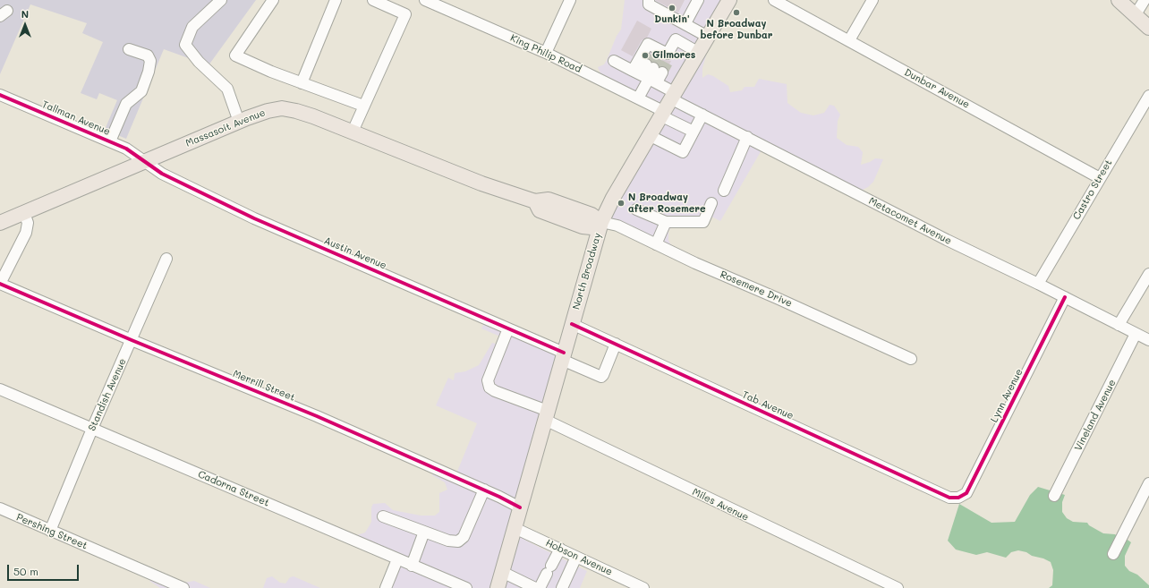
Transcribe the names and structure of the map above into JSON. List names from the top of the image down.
{
  "streets": {
    "main road": ["Massasoit Avenue", "North Broadway"],
    "street": [
      "King Philip Road",
      "Dunbar Avenue",
      "Tallman Avenue",
      "Castro Street",
      "Metacomet Avenue",
      "Austin Avenue",
      "Rosemere Drive",
      "Merrill Street",
      "Standish Avenue",
      "Lynn Avenue",
      "Tab Avenue",
      "Vineland Avenue",
      "Cadorna Street",
      "Miles Avenue",
      "Pershing Street",
      "Hobson Avenue"
    ]
  },
  "crossings": [
    ["King Philip Road", "North Broadway"],
    ["Dunbar Avenue", "Castro Street"],
    ["Tallman Avenue", "Massasoit Avenue"],
    ["Tallman Avenue", "Austin Avenue"],
    ["Massasoit Avenue", "Austin Avenue"],
    ["Massasoit Avenue", "North Broadway"],
    ["Massasoit Avenue", "Rosemere Drive"],
    ["Castro Street", "Metacomet Avenue"],
    ["Metacomet Avenue", "North Broadway"],
    ["Metacomet Avenue", "Lynn Avenue"],
    ["Metacomet Avenue", "Vineland Avenue"],
    ["Austin Avenue", "North Broadway"],
    ["Austin Avenue", "Tab Avenue"],
    ["Austin Avenue", "Miles Avenue"],
    ["North Broadway", "Rosemere Drive"],
    ["North Broadway", "Merrill Street"],
    ["North Broadway", "Tab Avenue"],
    ["North Broadway", "Miles Avenue"],
    ["North Broadway", "Hobson Avenue"],
    ["Merrill Street", "Standish Avenue"],
    ["Standish Avenue", "Cadorna Street"],
    ["Standish Avenue", "Pershing Street"],
    ["Lynn Avenue", "Tab Avenue"]
  ],
  "places": [
    "Dunkin'",
    "N Broadway before Dunbar",
    "Gilmores",
    "N Broadway after Rosemere"
  ],
  "scale_bar": "50 m",
  "north": "top"
}
